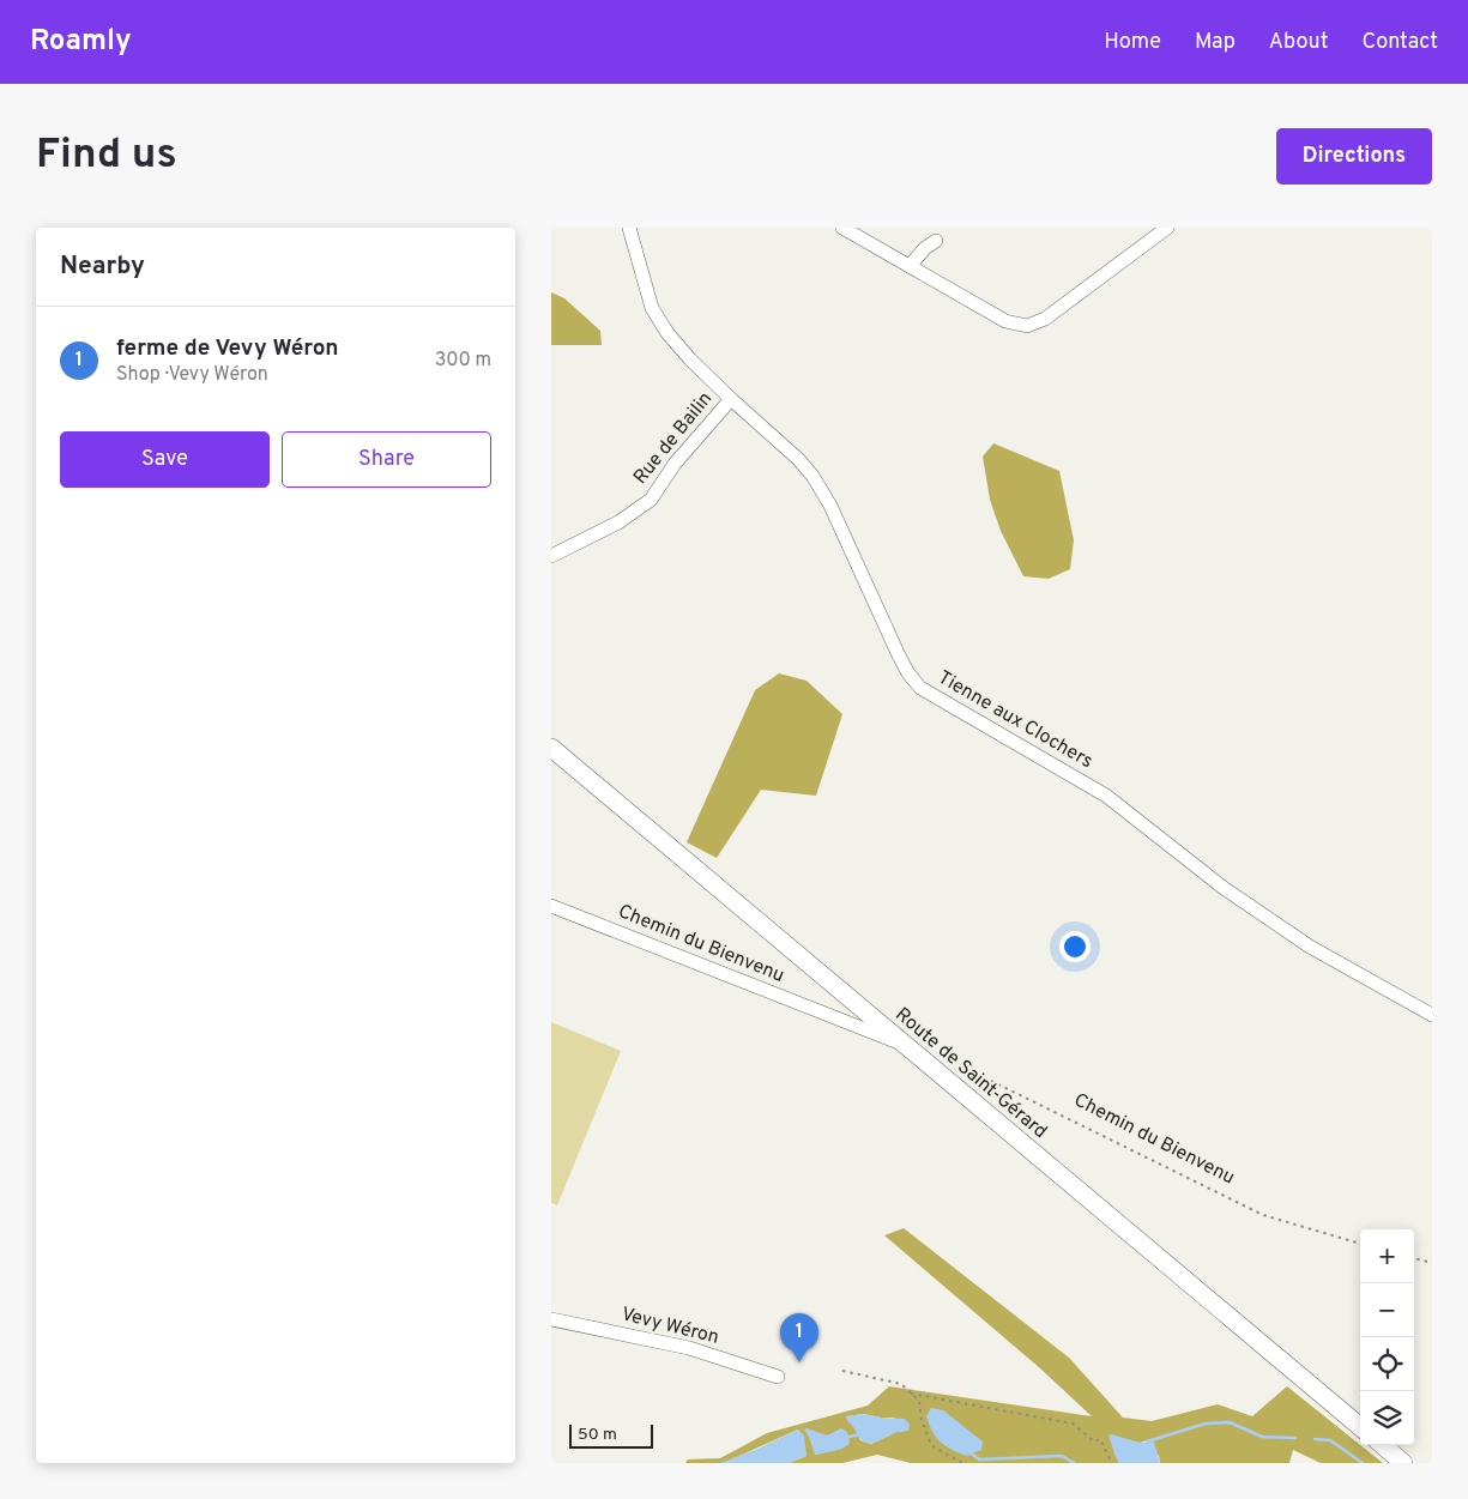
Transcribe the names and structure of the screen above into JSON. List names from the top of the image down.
{
  "streets": {
    "main road": ["Route de Saint-Gérard"],
    "street": [
      "Rue de Bailin",
      "Tienne aux Clochers",
      "Chemin du Bienvenu",
      "Vevy Wéron"
    ]
  },
  "crossings": [
    ["Rue de Bailin", "Tienne aux Clochers"],
    ["Chemin du Bienvenu", "Route de Saint-Gérard"]
  ],
  "scale_bar": "50 m",
  "page": {
    "header": "Roamly",
    "nav": [
      "Home",
      "Map",
      "About",
      "Contact"
    ],
    "buttons": [
      "Directions",
      ["Save", "Share"]
    ],
    "title": "Find us",
    "heading": "Nearby",
    "list": [
      {
        "mark": "1",
        "name": "ferme de Vevy Wéron",
        "note": "Shop · Vevy Wéron",
        "value": "300 m"
      }
    ],
    "map_buttons": ["+", "−"],
    "pins": "1",
    "scale": "50 m"
  }
}
